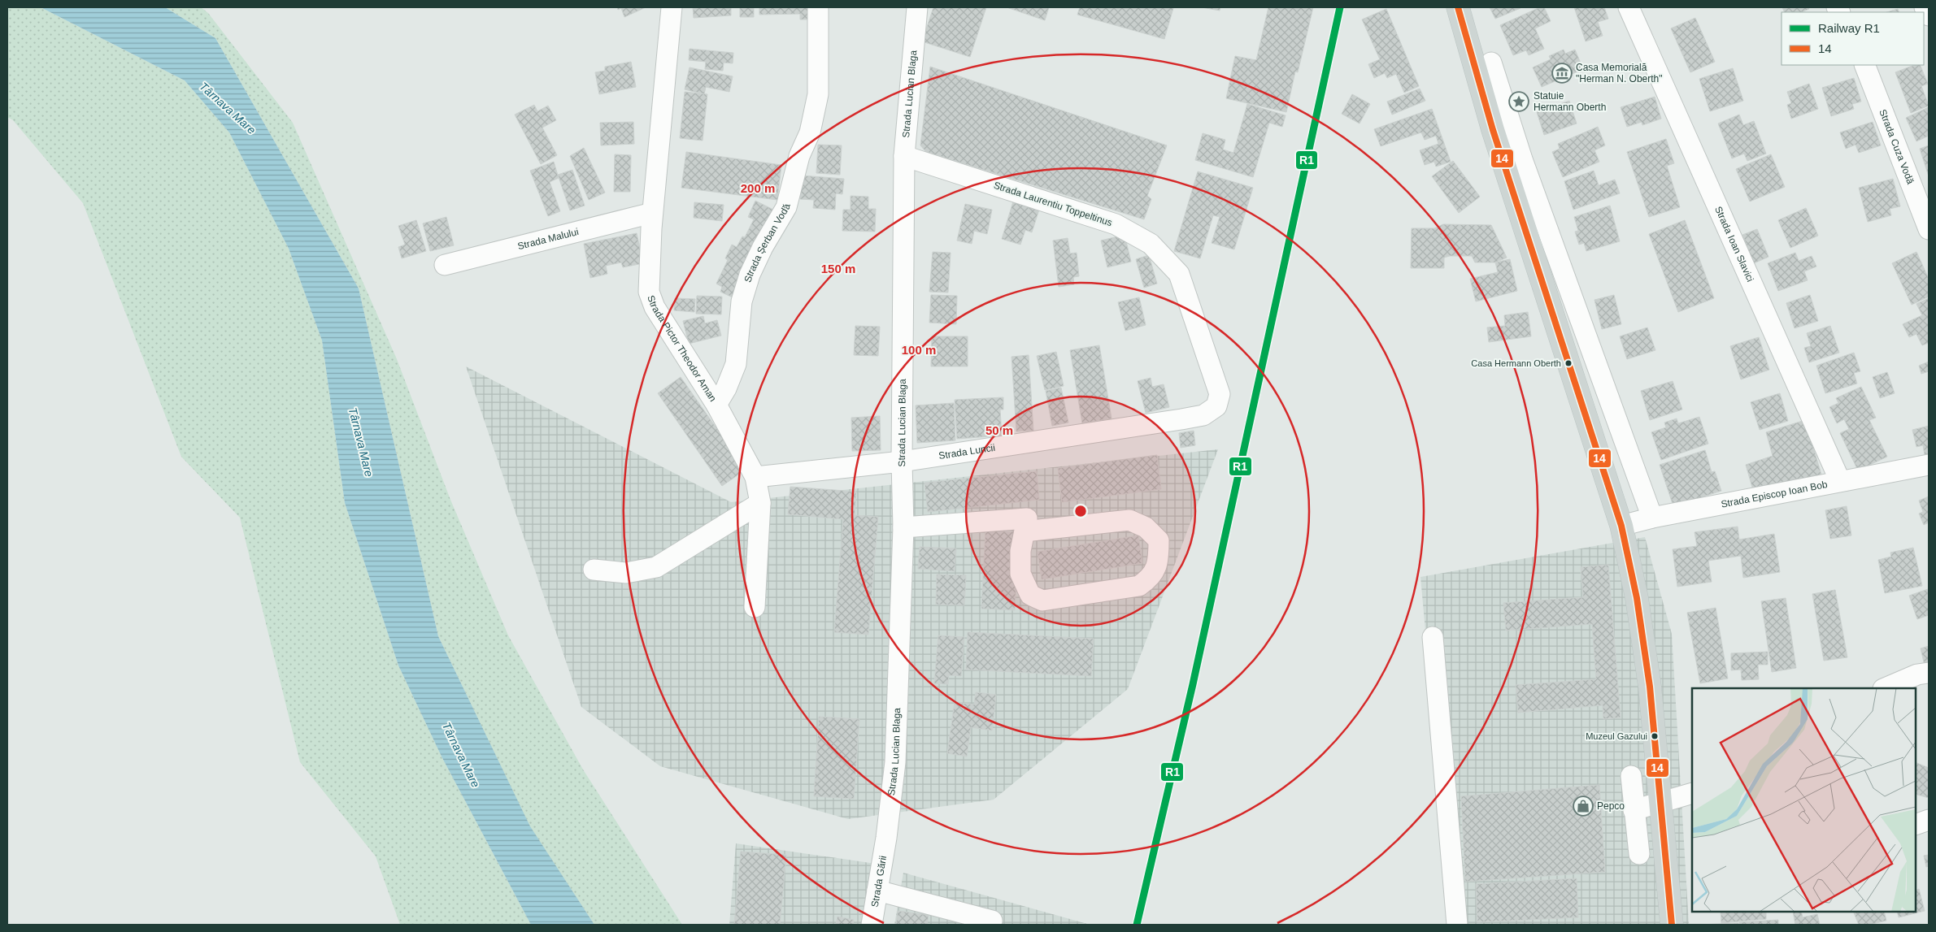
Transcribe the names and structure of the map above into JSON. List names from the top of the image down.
{
  "streets": {
    "street": [
      "Strada Lucian Blaga",
      "Strada Cuza Vodă",
      "Strada Laurentiu Toppeltinus",
      "Strada Malului",
      "Strada Șerban Vodă",
      "Strada Ioan Slavici",
      "Strada Pictor Theodor Aman",
      "Strada Luncii",
      "Strada Episcop Ioan Bob",
      "Strada Gării"
    ]
  },
  "crossings": [
    ["Strada Lucian Blaga", "Strada Laurentiu Toppeltinus"],
    ["Strada Lucian Blaga", "Strada Luncii"],
    ["Strada Lucian Blaga", "Strada Gării"],
    ["Strada Laurentiu Toppeltinus", "Strada Luncii"],
    ["Strada Malului", "Strada Pictor Theodor Aman"],
    ["Strada Șerban Vodă", "Strada Pictor Theodor Aman"],
    ["Strada Ioan Slavici", "Strada Episcop Ioan Bob"],
    ["Strada Pictor Theodor Aman", "Strada Luncii"]
  ],
  "water": ["Târnava Mare"],
  "places": {
    "museum": ["Casa Memorială \"Herman N. Oberth\""],
    "place": ["Statuie Hermann Oberth"],
    "other": ["Casa Hermann Oberth", "Muzeul Gazului"],
    "shop": ["Pepco"]
  },
  "lines": ["rail line R1", "transit line 14"],
  "legend": ["Railway R1", "14"],
  "rings": [
    "200 m",
    "150 m",
    "100 m",
    "50 m"
  ]
}
